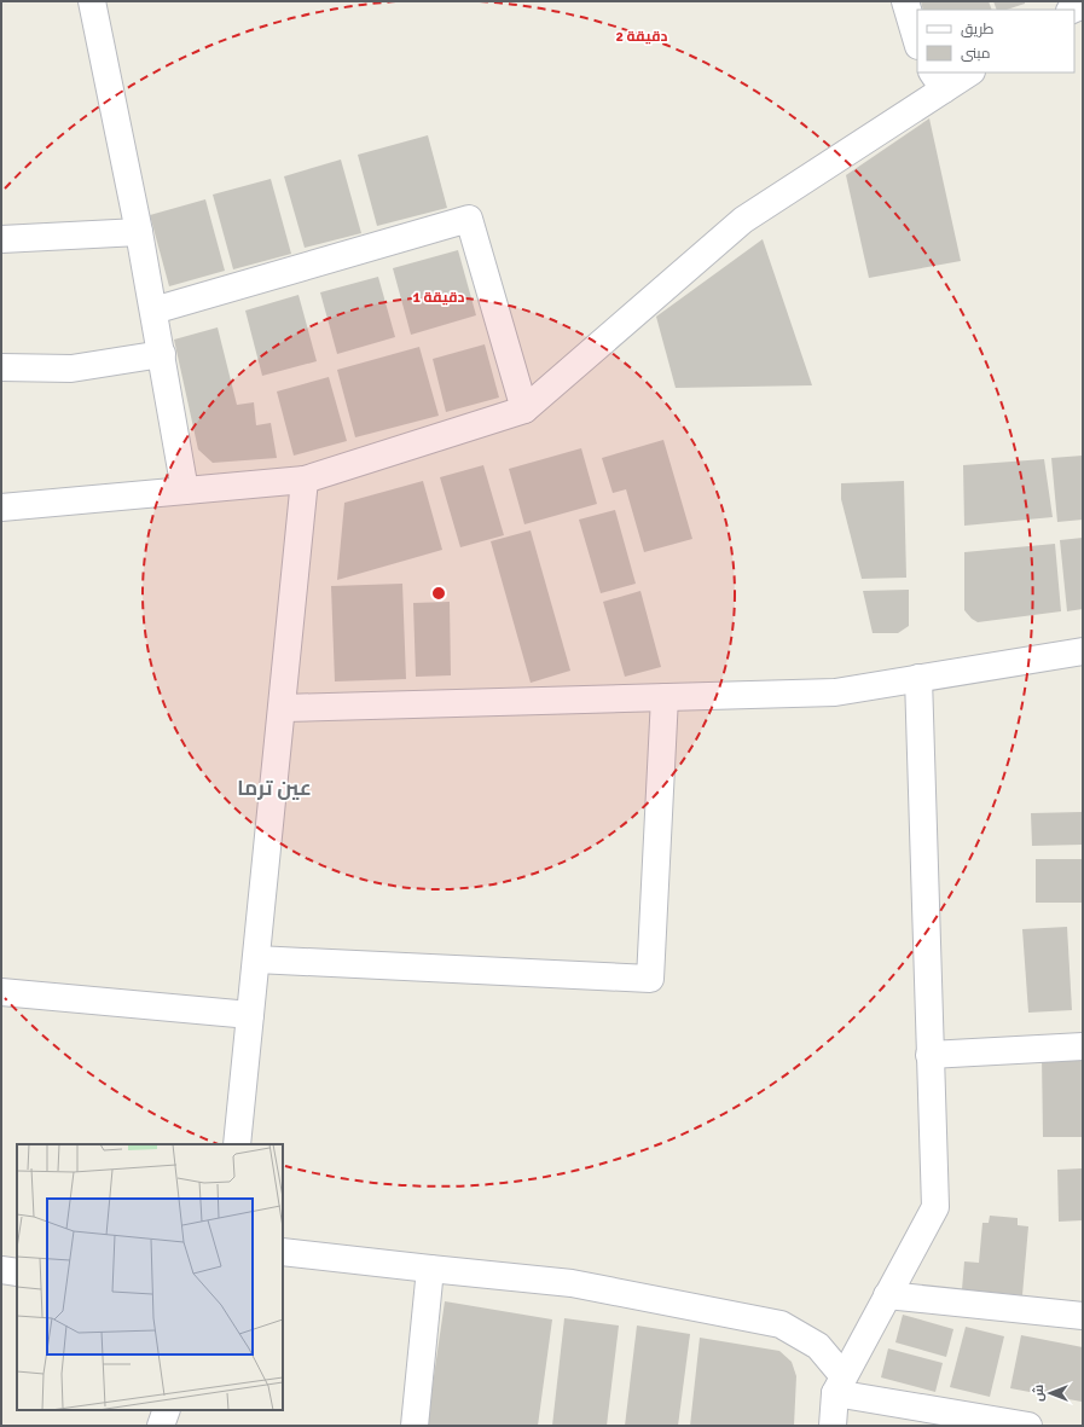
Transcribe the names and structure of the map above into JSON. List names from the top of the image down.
{
  "districts": ["عين ترما"],
  "legend": ["طريق", "مبنى"],
  "north": "left",
  "rings": ["2 دقيقة", "1 دقيقة"]
}
